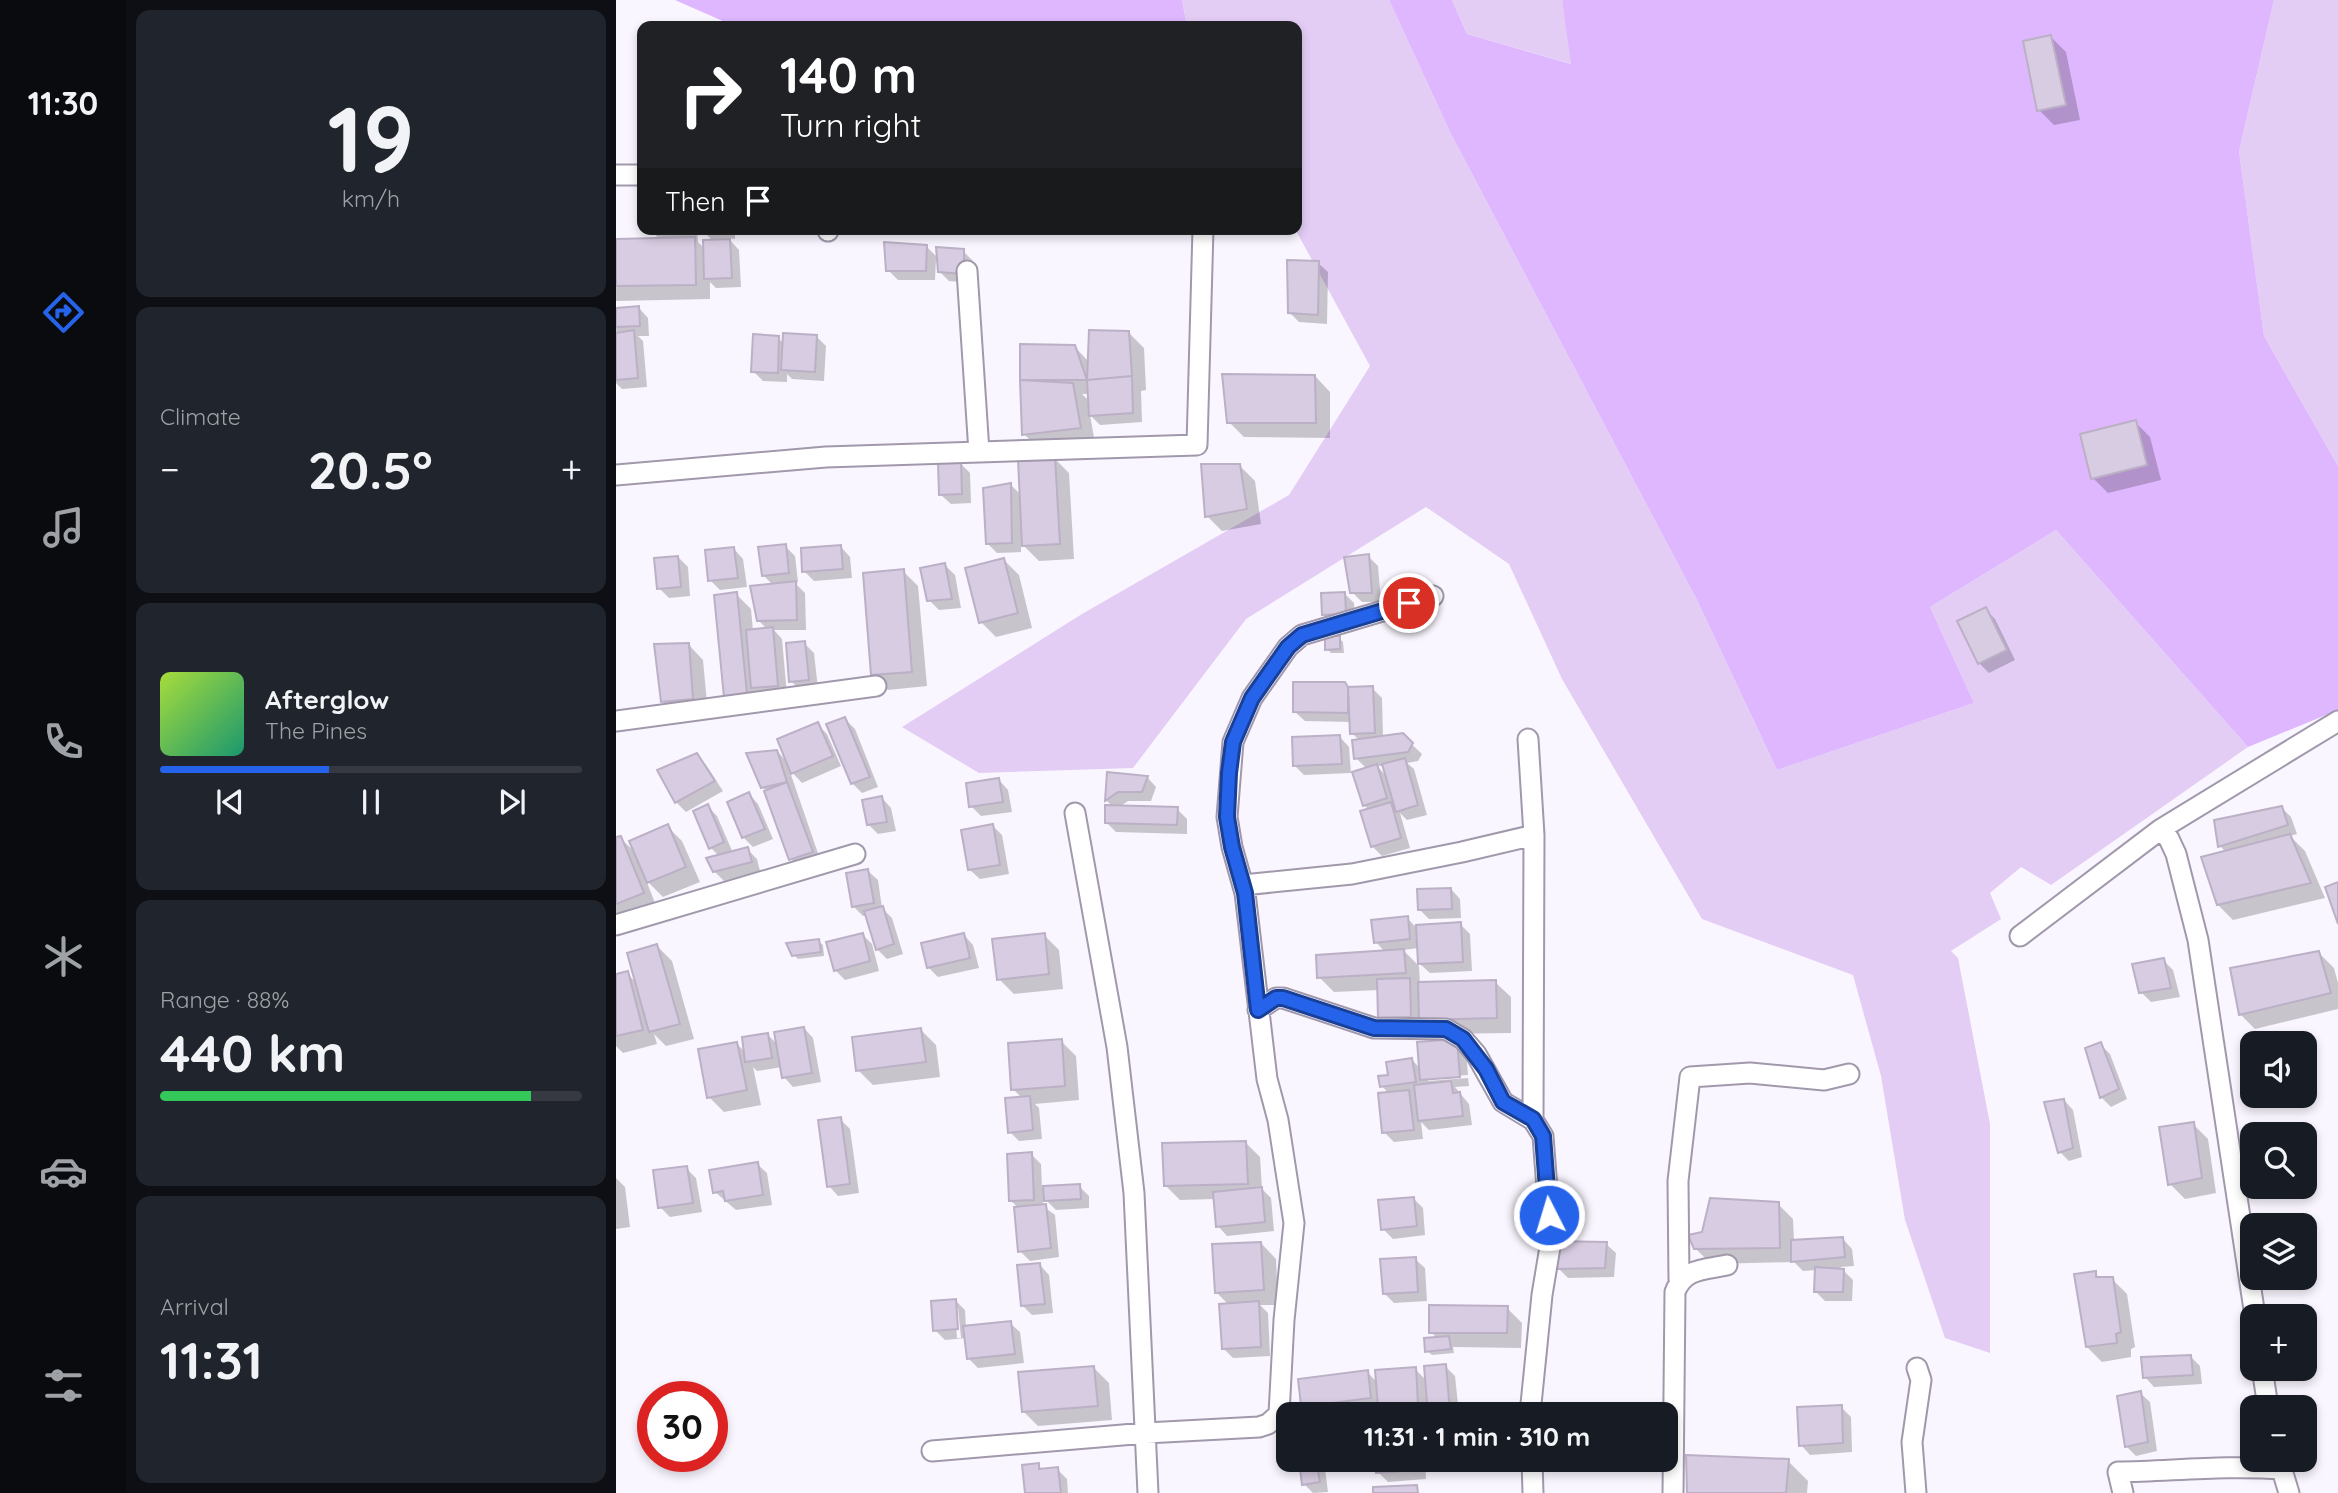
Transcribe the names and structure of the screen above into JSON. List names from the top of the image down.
{
  "page": {
    "tabs": "11:30",
    "tile": [
      ["19", "km/h"],
      "Climate",
      ["Range · 88%", "440 km"],
      ["Arrival", "11:31"]
    ],
    "turn": ["140 m", "Turn right"],
    "then": "Then",
    "heat": ["−", "20.5°", "+"],
    "song": ["Afterglow", "The Pines"],
    "map_buttons": ["+", "−"],
    "limit": "30",
    "trip": "11:31 · 1 min · 310 m"
  }
}
